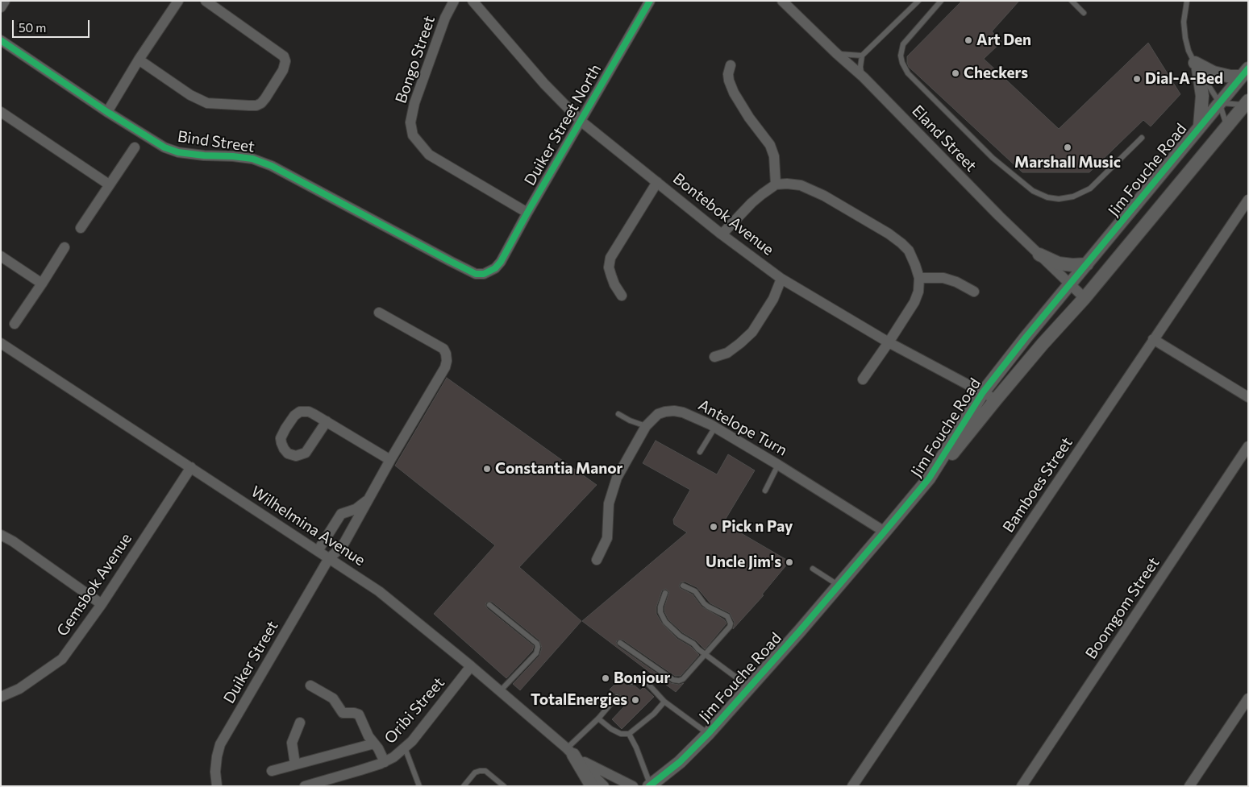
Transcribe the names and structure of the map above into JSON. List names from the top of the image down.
{
  "streets": {
    "street": [
      "Bongo Street",
      "Duiker Street North",
      "Eland Street",
      "Bind Street",
      "Jim Fouche Road",
      "Bontebok Avenue",
      "Antelope Turn",
      "Bamboes Street",
      "Wilhelmina Avenue",
      "Gemsbok Avenue",
      "Boomgom Street",
      "Duiker Street",
      "Oribi Street"
    ]
  },
  "crossings": [
    ["Bongo Street", "Duiker Street North"],
    ["Duiker Street North", "Bind Street"],
    ["Duiker Street North", "Bontebok Avenue"],
    ["Eland Street", "Jim Fouche Road"],
    ["Jim Fouche Road", "Bontebok Avenue"],
    ["Jim Fouche Road", "Antelope Turn"],
    ["Wilhelmina Avenue", "Gemsbok Avenue"],
    ["Wilhelmina Avenue", "Duiker Street"],
    ["Wilhelmina Avenue", "Oribi Street"]
  ],
  "places": [
    "Art Den",
    "Checkers",
    "Dial-A-Bed",
    "Marshall Music",
    "Constantia Manor",
    "Pick n Pay",
    "Uncle Jim's",
    "Bonjour",
    "TotalEnergies"
  ],
  "scale_bar": "50 m"
}
